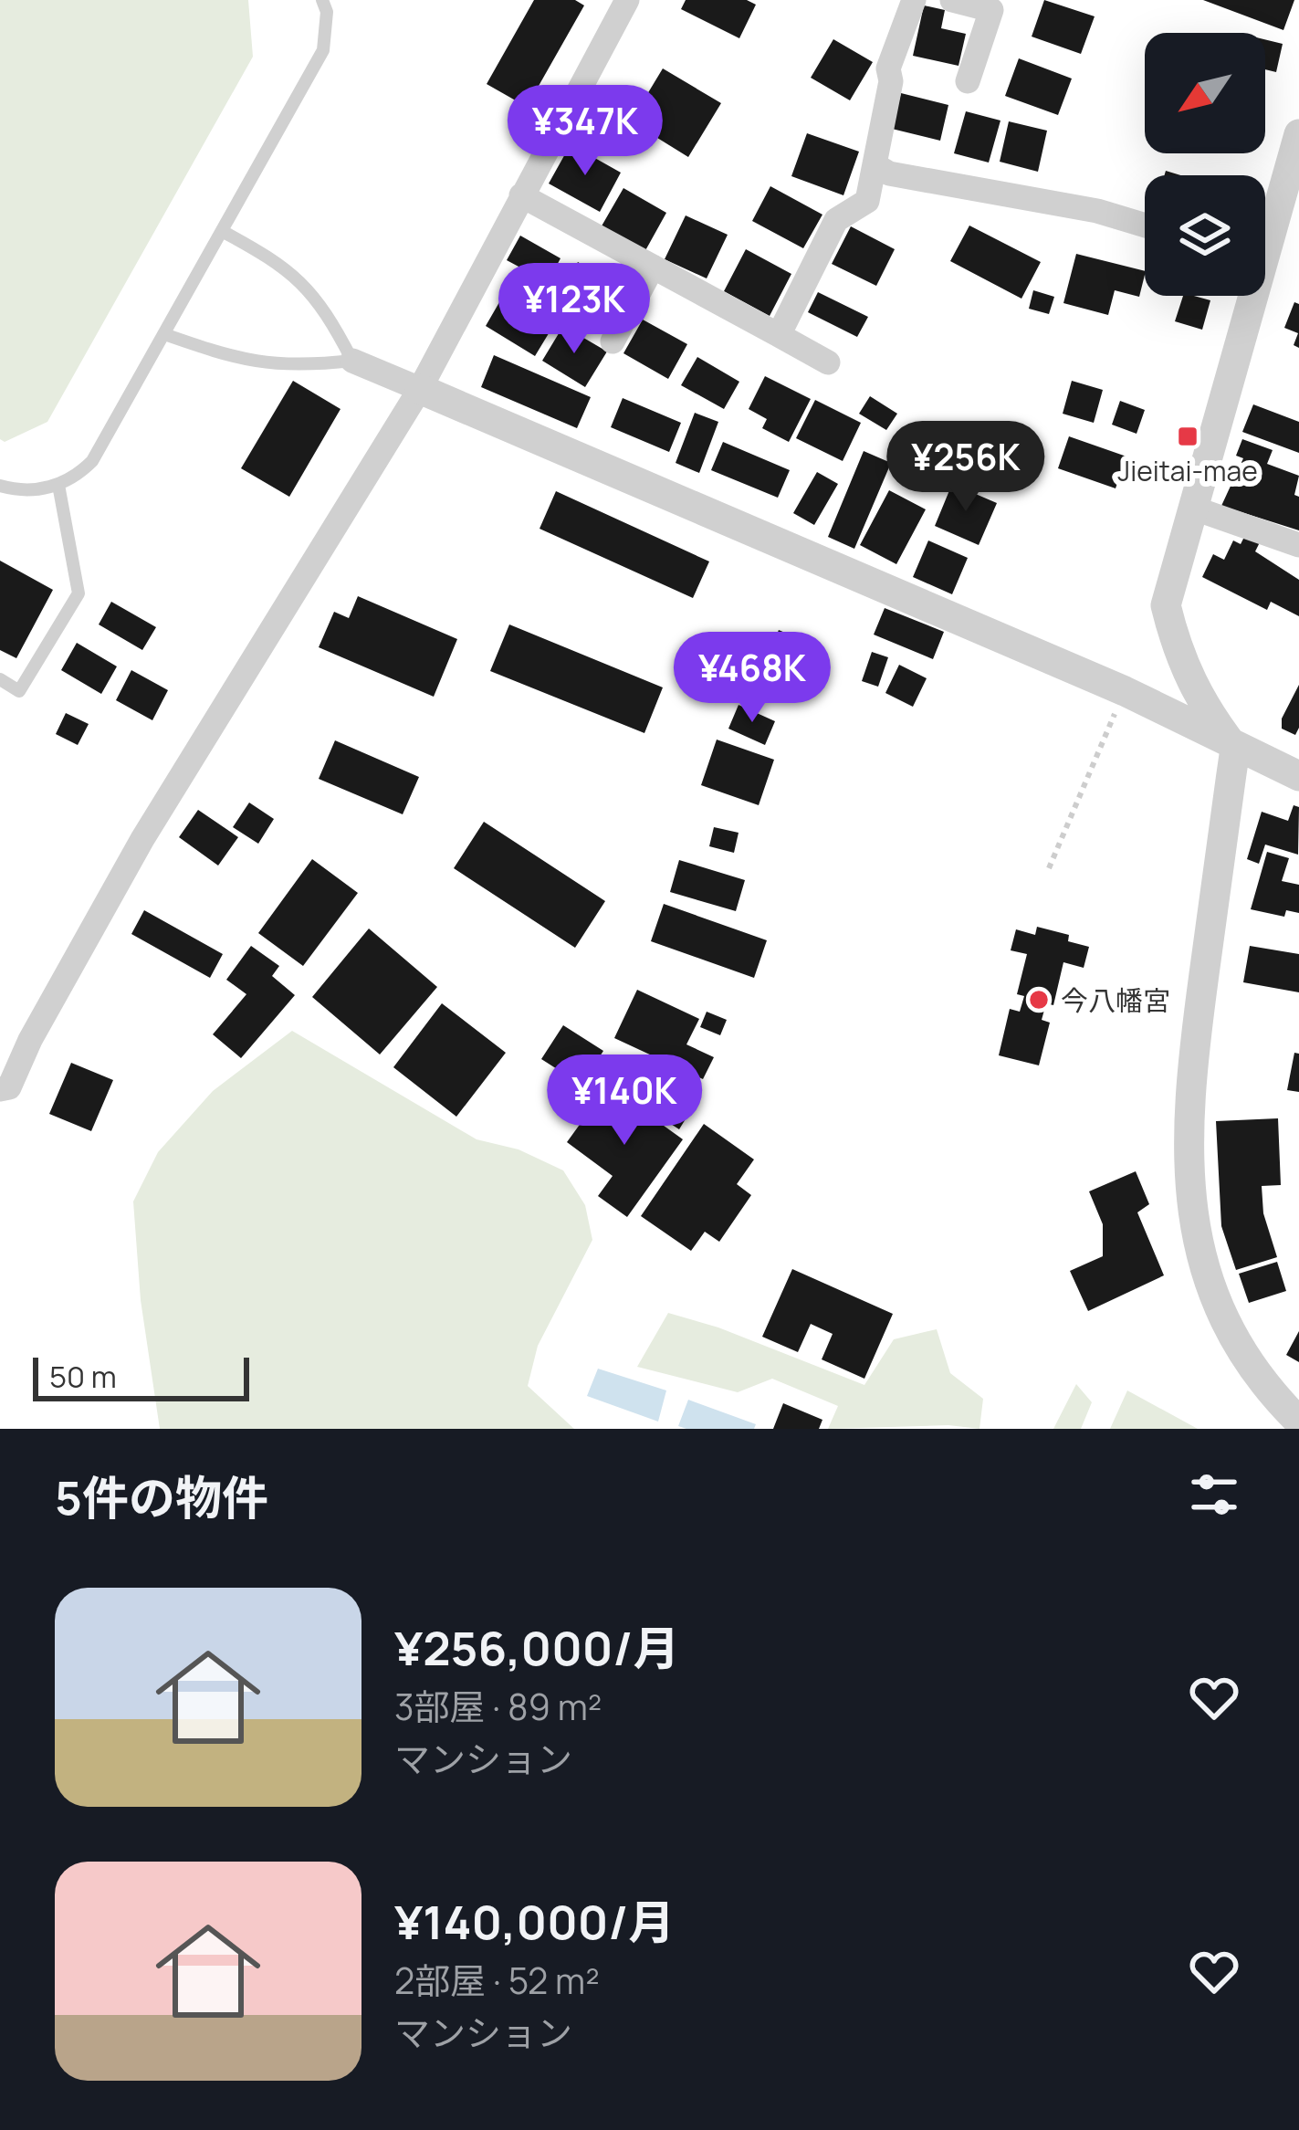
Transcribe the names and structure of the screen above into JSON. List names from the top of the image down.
{
  "places": {
    "transit": ["Jieitai-mae"],
    "other": ["今八幡宮"]
  },
  "scale_bar": "50 m",
  "north": "bottom left",
  "page": {
    "price": [
      "¥347K",
      "¥123K",
      "¥256K",
      "¥468K",
      "¥140K"
    ],
    "scale": "50 m",
    "heading": "5件の物件",
    "list": [
      {
        "name": "¥256,000/月",
        "note": "3部屋 · 89 m² · マンション"
      },
      {
        "name": "¥140,000/月",
        "note": "2部屋 · 52 m² · マンション"
      }
    ]
  }
}
